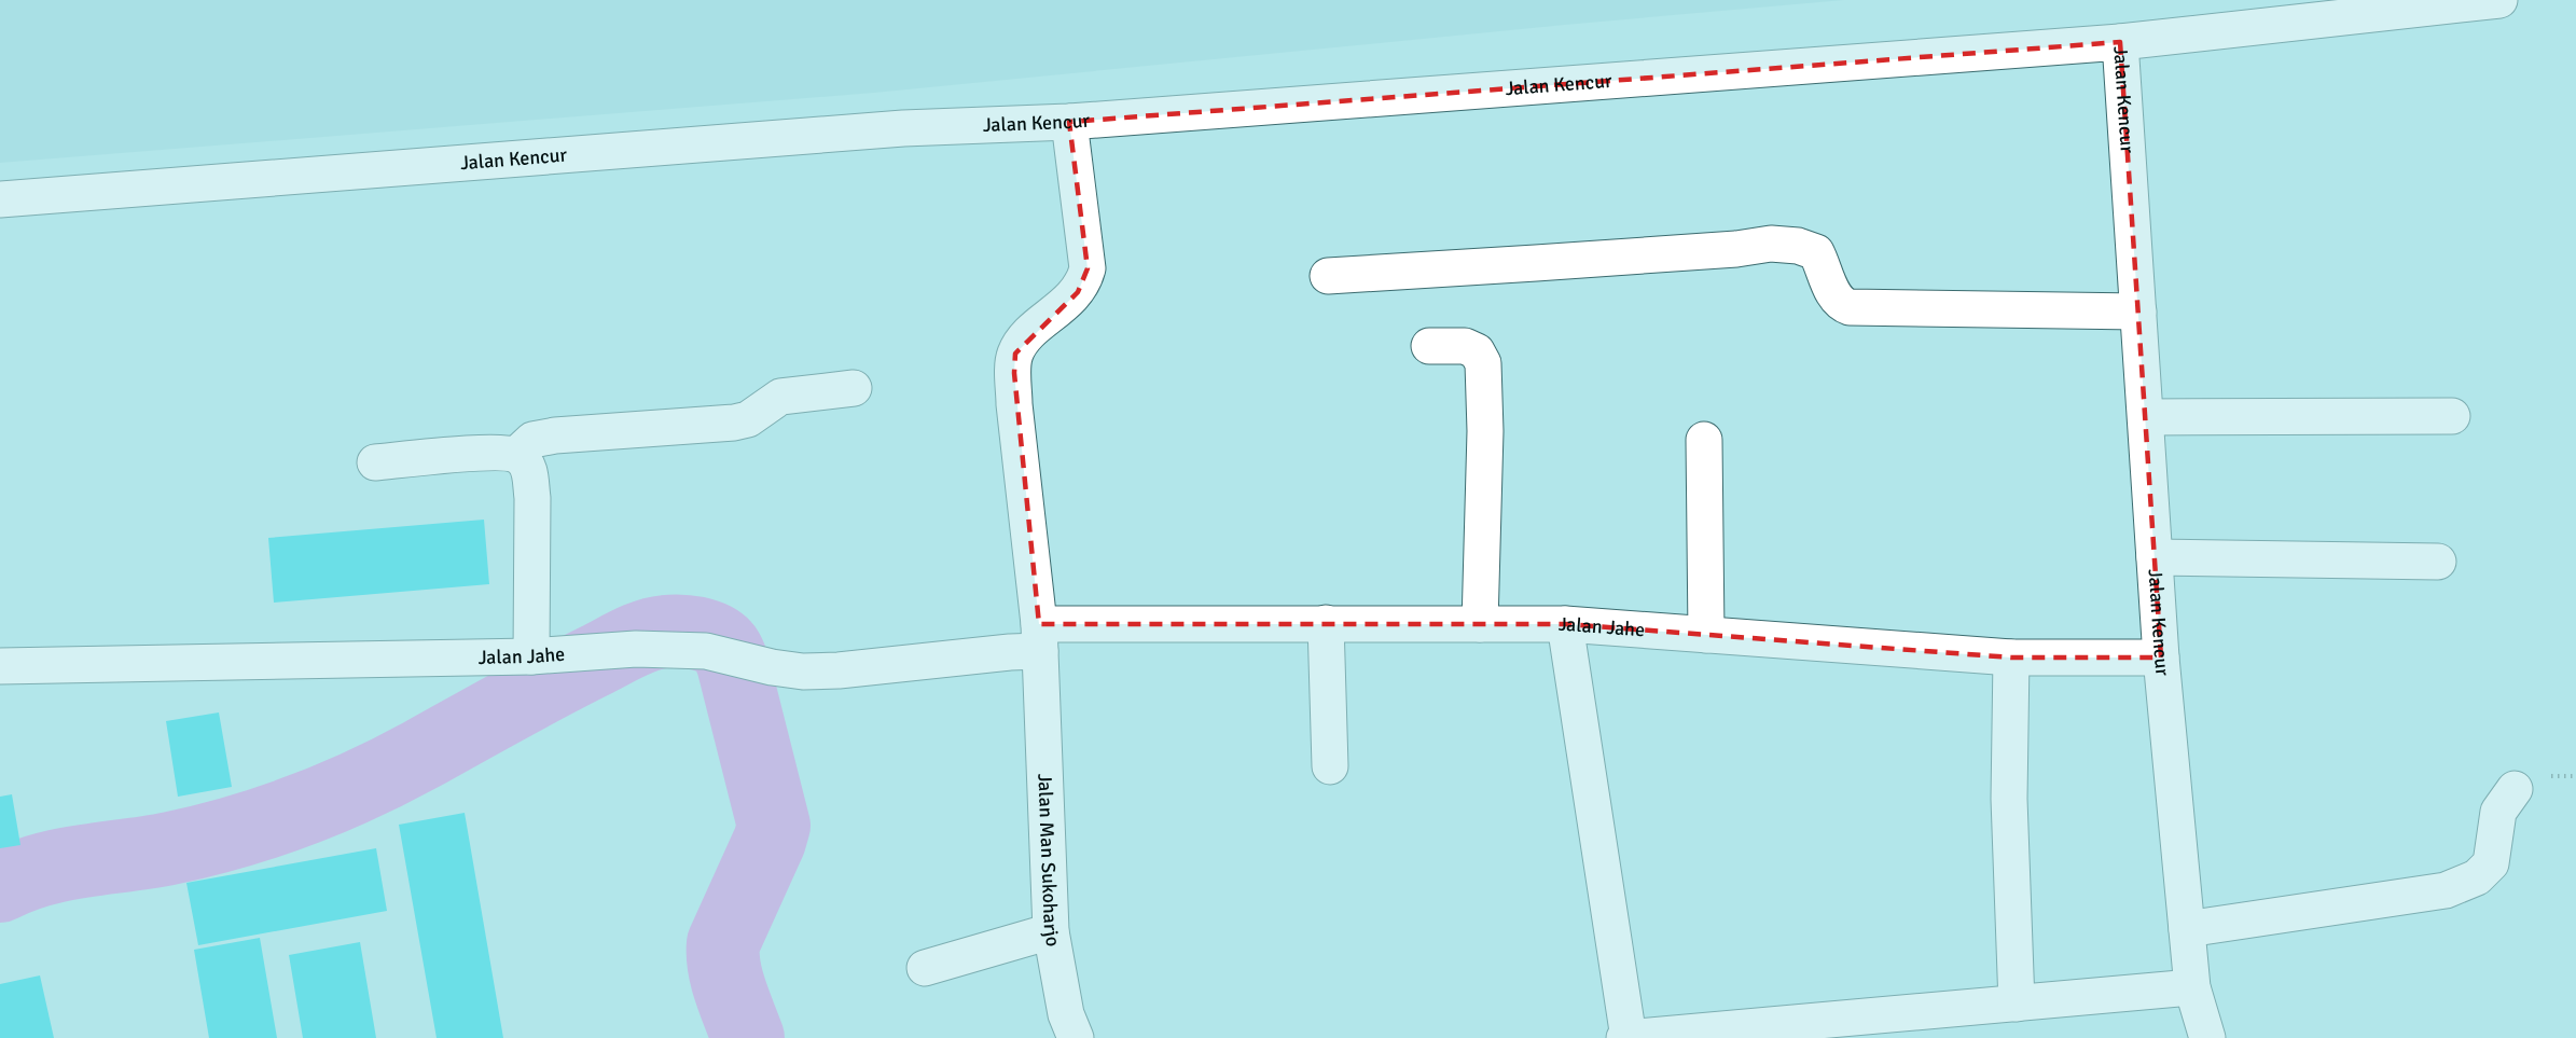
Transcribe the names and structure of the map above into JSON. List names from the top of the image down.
{
  "streets": {
    "street": ["Jalan Kencur", "Jalan Jahe", "Jalan Man Sukoharjo"]
  },
  "crossings": [
    ["Jalan Kencur", "Jalan Jahe"],
    ["Jalan Kencur", "Jalan Man Sukoharjo"],
    ["Jalan Jahe", "Jalan Man Sukoharjo"]
  ]
}
